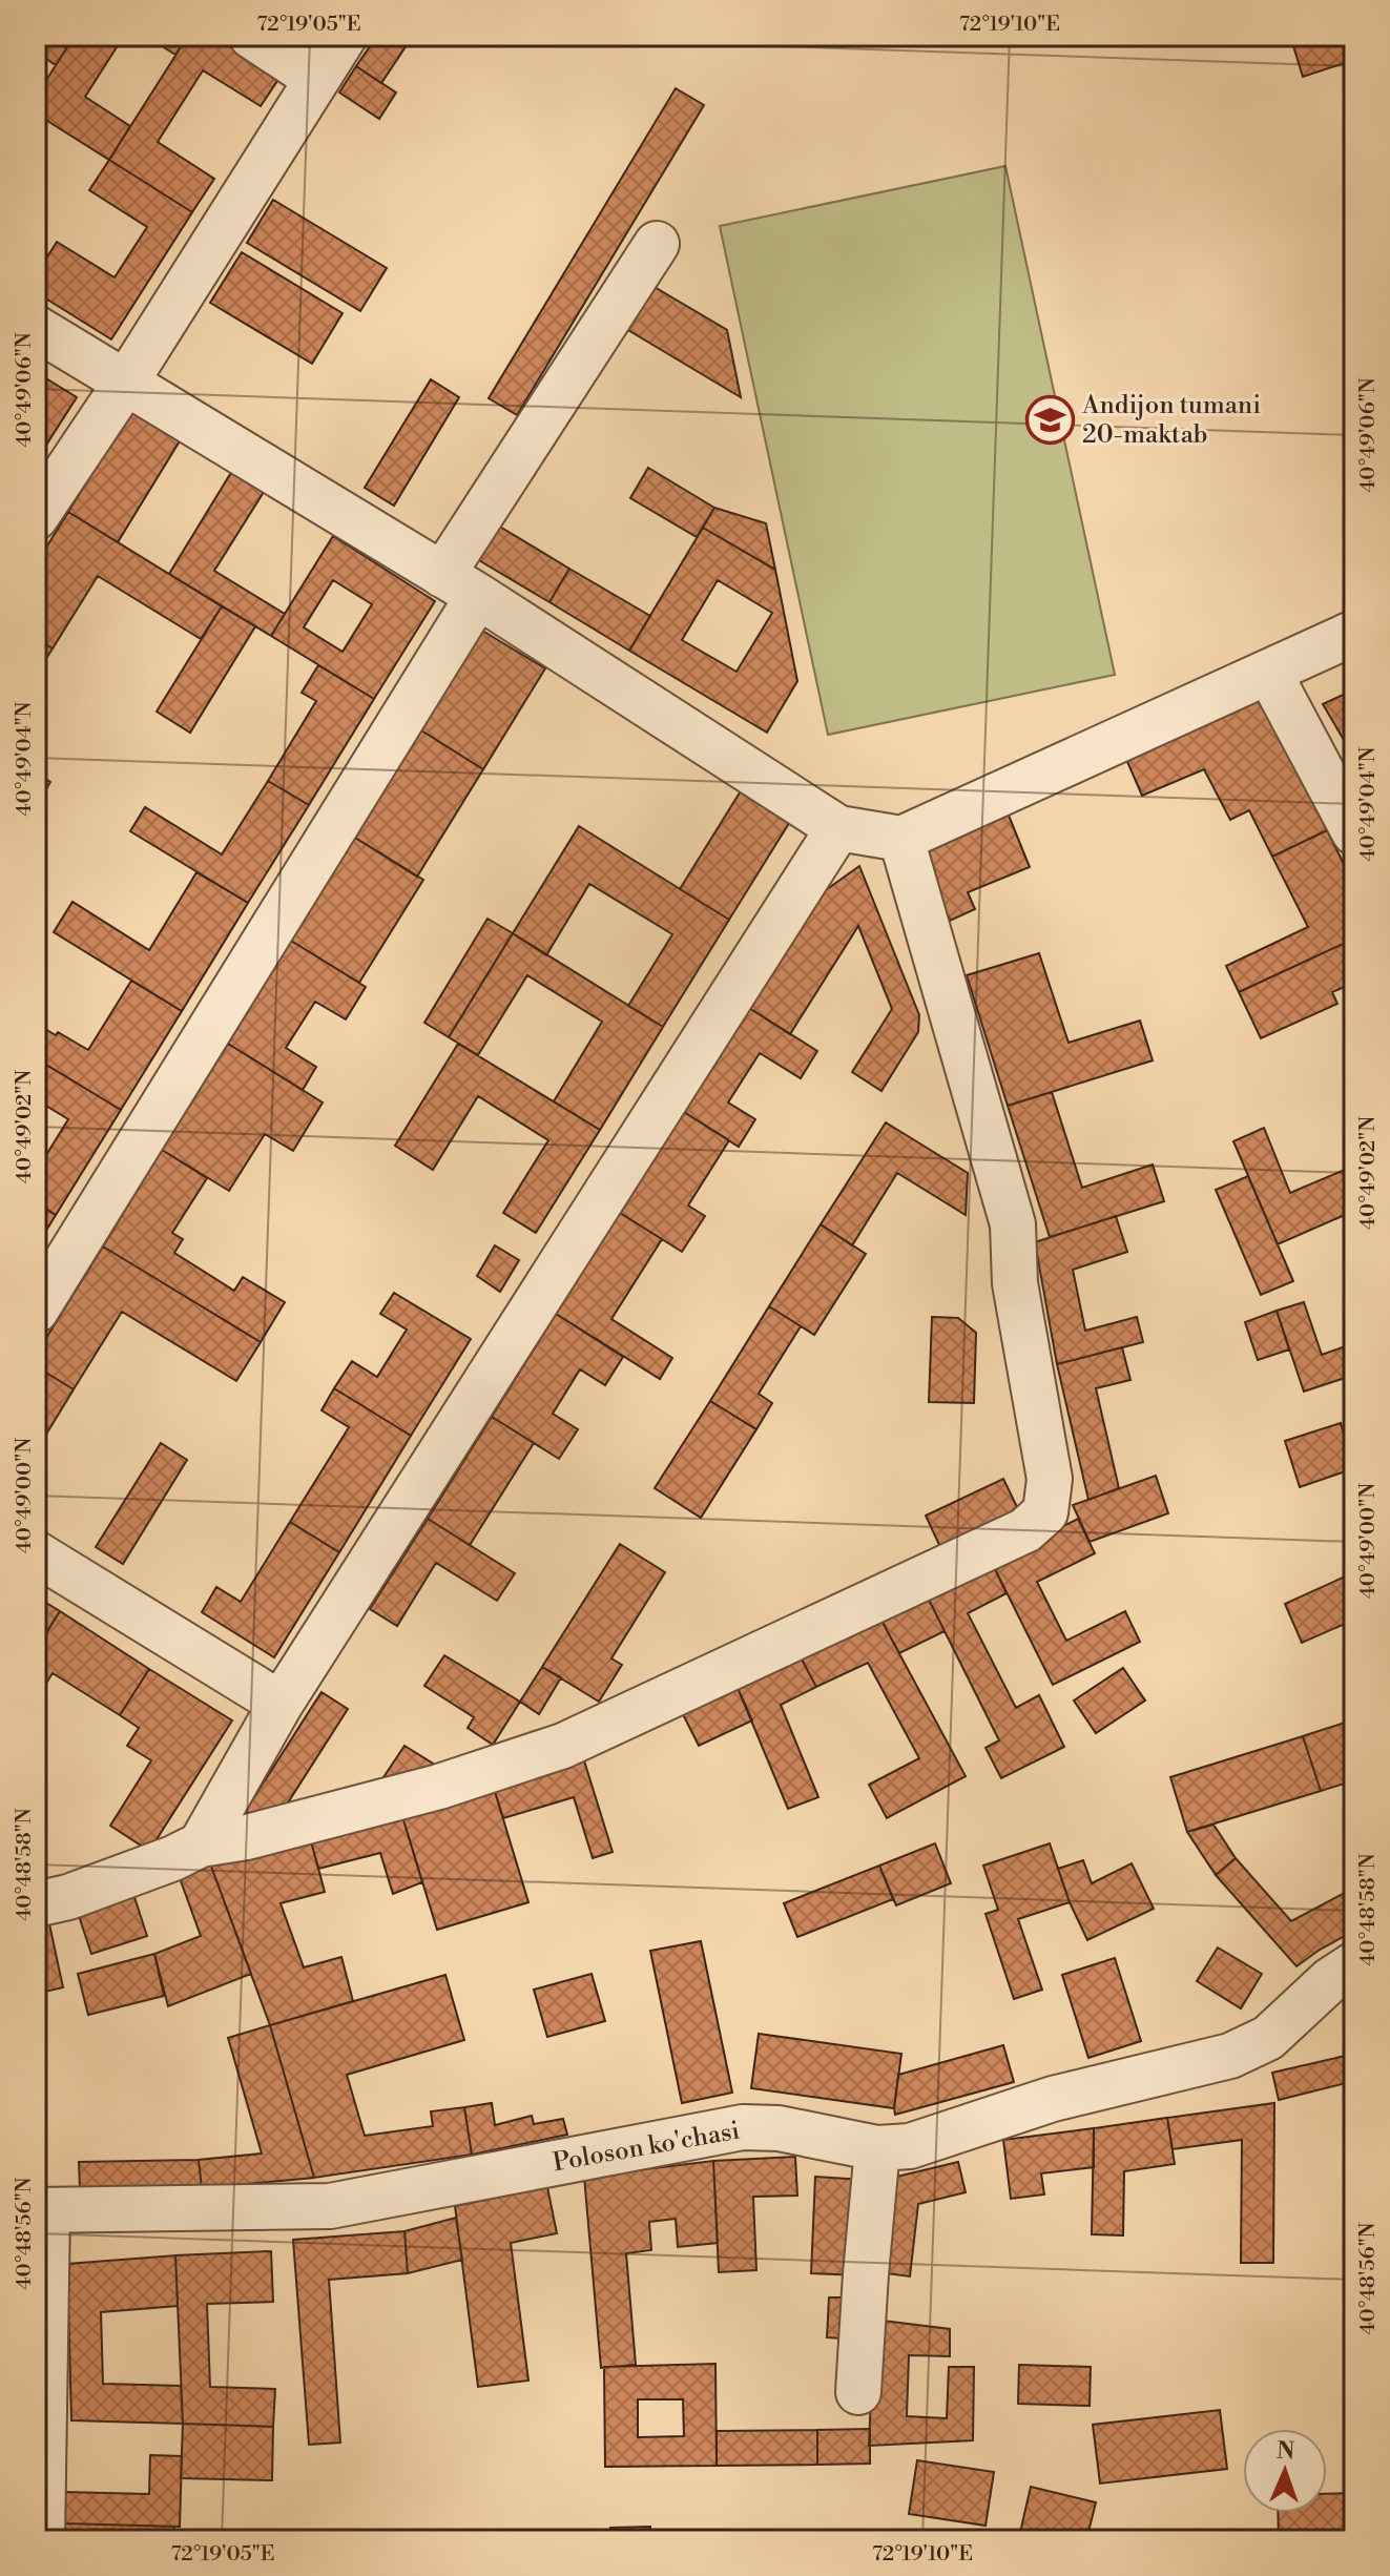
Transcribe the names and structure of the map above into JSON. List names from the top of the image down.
{
  "streets": {
    "street": ["Poloson ko'chasi"]
  },
  "places": {
    "school or university": ["Andijon tumani 20-maktab"]
  },
  "north": "top",
  "coordinates": [
    "72°19'05\"E",
    "72°19'10\"E",
    "40°49'06\"N",
    "40°49'04\"N",
    "40°49'02\"N",
    "40°49'00\"N",
    "40°48'58\"N",
    "40°48'56\"N"
  ]
}
